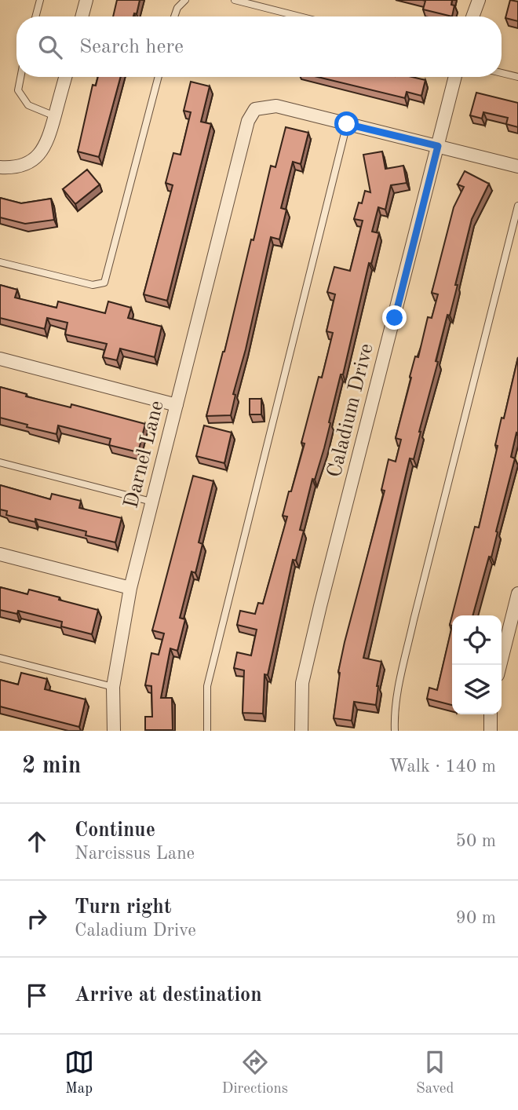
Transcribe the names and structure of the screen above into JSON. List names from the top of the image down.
{
  "streets": {
    "street": ["Caladium Drive", "Darnel Lane"]
  },
  "page": {
    "search": "Search here",
    "heading": ["2 min", "Walk · 140 m"],
    "list": [
      ["Continue", "Narcissus Lane", "50 m"],
      ["Turn right", "Caladium Drive", "90 m"],
      "Arrive at destination"
    ],
    "nav": ["Map", "Directions", "Saved"]
  }
}
